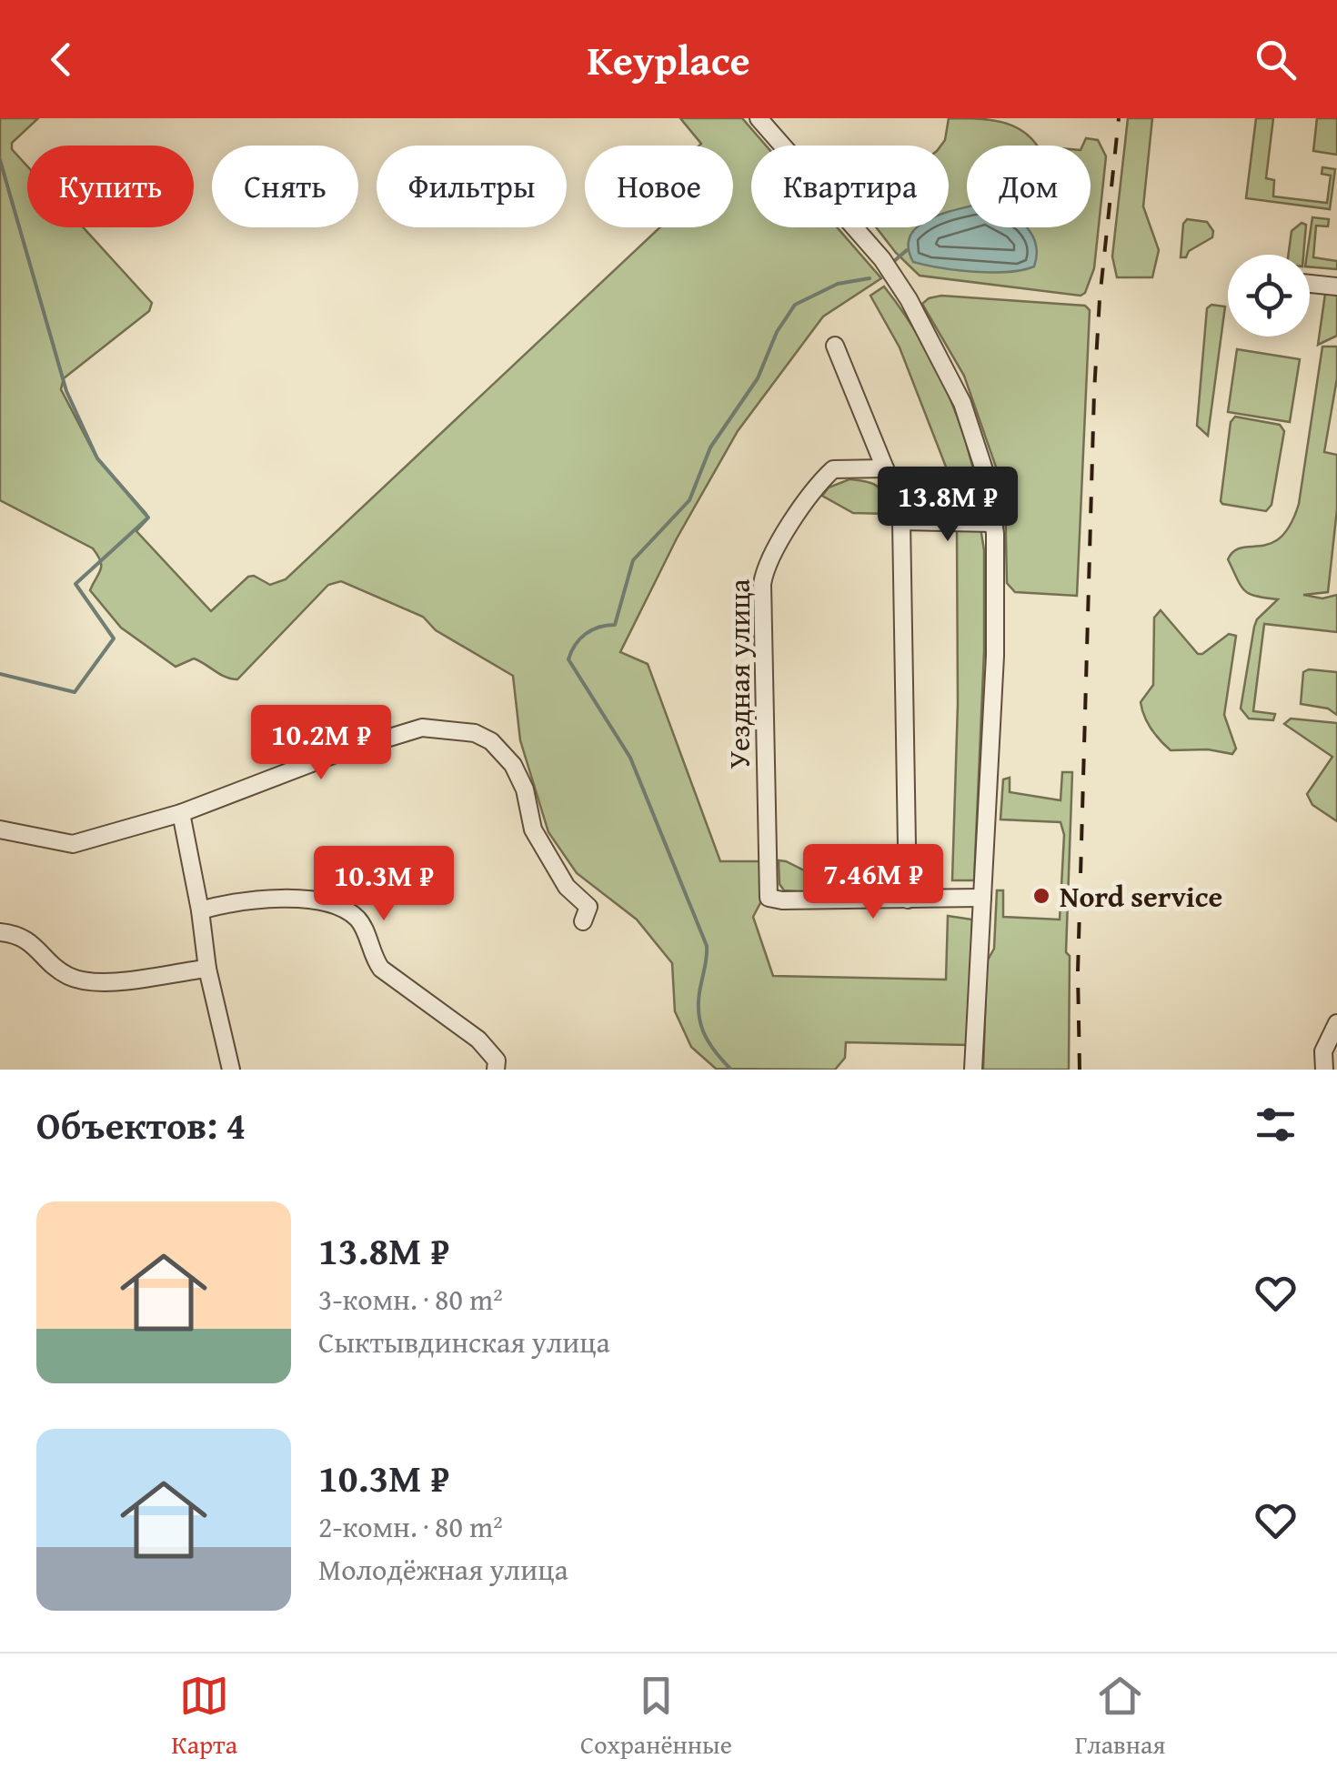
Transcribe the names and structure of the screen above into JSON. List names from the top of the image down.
{
  "streets": {
    "street": ["Уездная улица"]
  },
  "places": ["Nord service"],
  "page": {
    "header": "Keyplace",
    "chip": [
      "Купить",
      "Снять",
      "Фильтры",
      "Новое",
      "Квартира",
      "Дом"
    ],
    "price": [
      "13.8M ₽",
      "10.2M ₽",
      "7.46M ₽",
      "10.3M ₽"
    ],
    "heading": "Объектов: 4",
    "list": [
      {
        "name": "13.8M ₽",
        "note": "3-комн. · 80 m² · Сыктывдинская улица"
      },
      {
        "name": "10.3M ₽",
        "note": "2-комн. · 80 m² · Молодёжная улица"
      }
    ],
    "tabs": ["Карта", "Сохранённые", "Главная"]
  }
}
